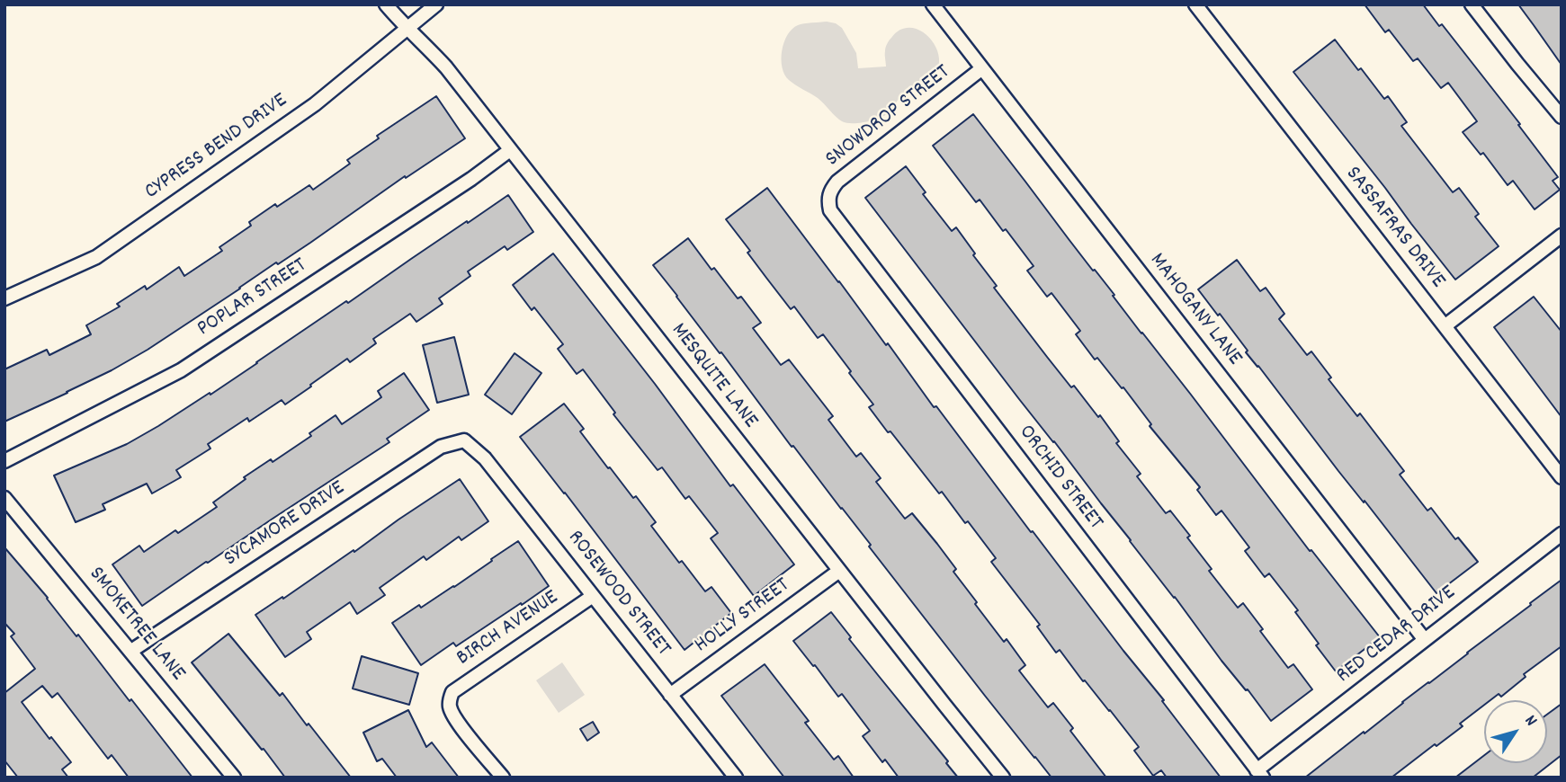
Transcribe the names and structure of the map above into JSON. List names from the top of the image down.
{
  "streets": {
    "street": [
      "SNOWDROP STREET",
      "CYPRESS BEND DRIVE",
      "SASSAFRAS DRIVE",
      "POPLAR STREET",
      "MAHOGANY LANE",
      "MESQUITE LANE",
      "ORCHID STREET",
      "SYCAMORE DRIVE",
      "ROSEWOOD STREET",
      "HOLLY STREET",
      "SMOKETREE LANE",
      "BIRCH AVENUE",
      "RED CEDAR DRIVE"
    ]
  },
  "crossings": [
    ["SNOWDROP STREET", "MAHOGANY LANE"],
    ["SNOWDROP STREET", "ORCHID STREET"],
    ["CYPRESS BEND DRIVE", "MESQUITE LANE"],
    ["POPLAR STREET", "MESQUITE LANE"],
    ["MAHOGANY LANE", "RED CEDAR DRIVE"],
    ["MESQUITE LANE", "HOLLY STREET"],
    ["ORCHID STREET", "RED CEDAR DRIVE"],
    ["SYCAMORE DRIVE", "ROSEWOOD STREET"],
    ["SYCAMORE DRIVE", "SMOKETREE LANE"],
    ["ROSEWOOD STREET", "HOLLY STREET"],
    ["ROSEWOOD STREET", "BIRCH AVENUE"]
  ],
  "north": "top right"
}
